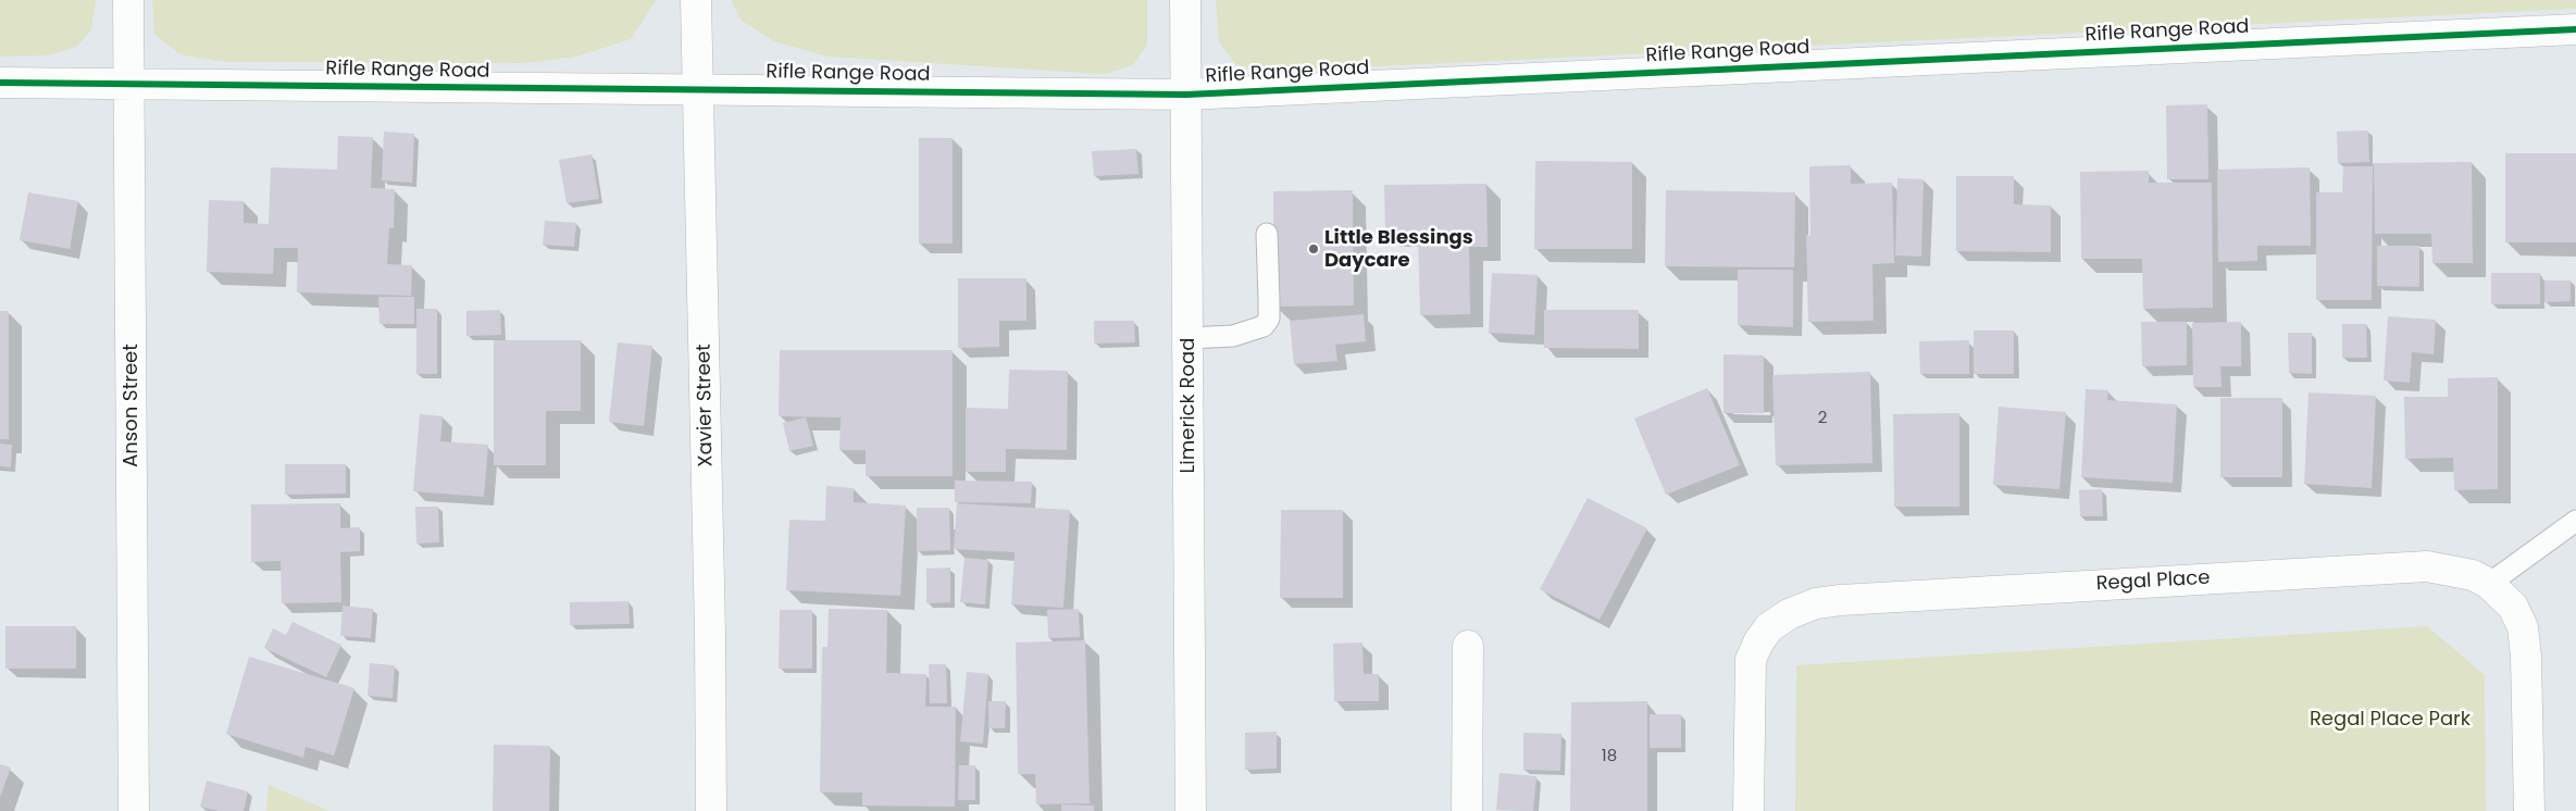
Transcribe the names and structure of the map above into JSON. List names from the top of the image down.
{
  "streets": {
    "street": [
      "Rifle Range Road",
      "Anson Street",
      "Xavier Street",
      "Limerick Road",
      "Regal Place"
    ]
  },
  "crossings": [
    ["Rifle Range Road", "Anson Street"],
    ["Rifle Range Road", "Xavier Street"],
    ["Rifle Range Road", "Limerick Road"]
  ],
  "parks": ["Regal Place Park"],
  "places": ["Little Blessings Daycare"],
  "house_numbers": ["2", "18"]
}
